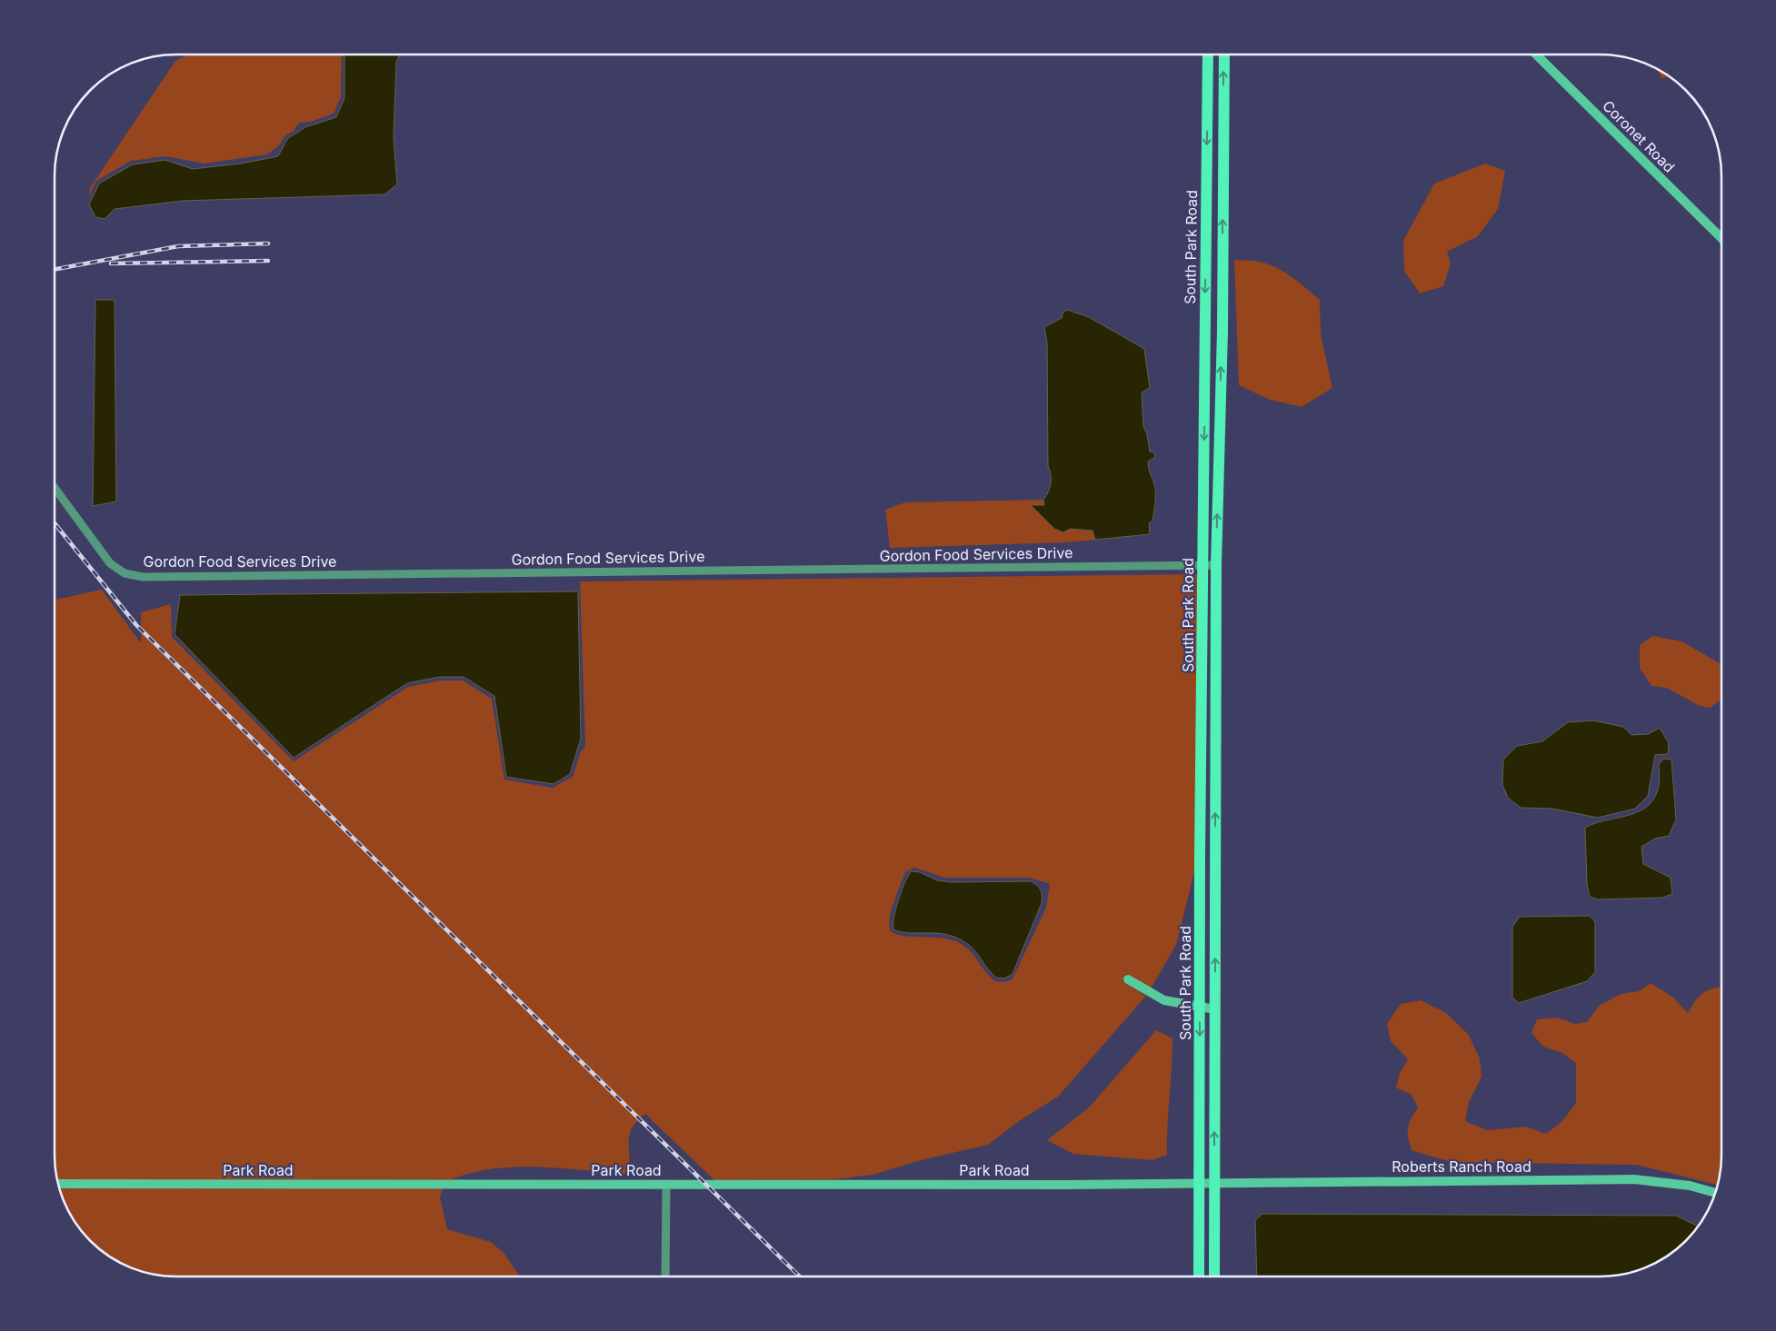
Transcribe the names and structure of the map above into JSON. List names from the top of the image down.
{
  "streets": {
    "main road": ["South Park Road"],
    "street": [
      "Coronet Road",
      "Gordon Food Services Drive",
      "Roberts Ranch Road",
      "Park Road"
    ]
  },
  "crossings": [
    ["South Park Road", "Gordon Food Services Drive"],
    ["South Park Road", "Roberts Ranch Road"],
    ["South Park Road", "Park Road"],
    ["Roberts Ranch Road", "Park Road"]
  ]
}
